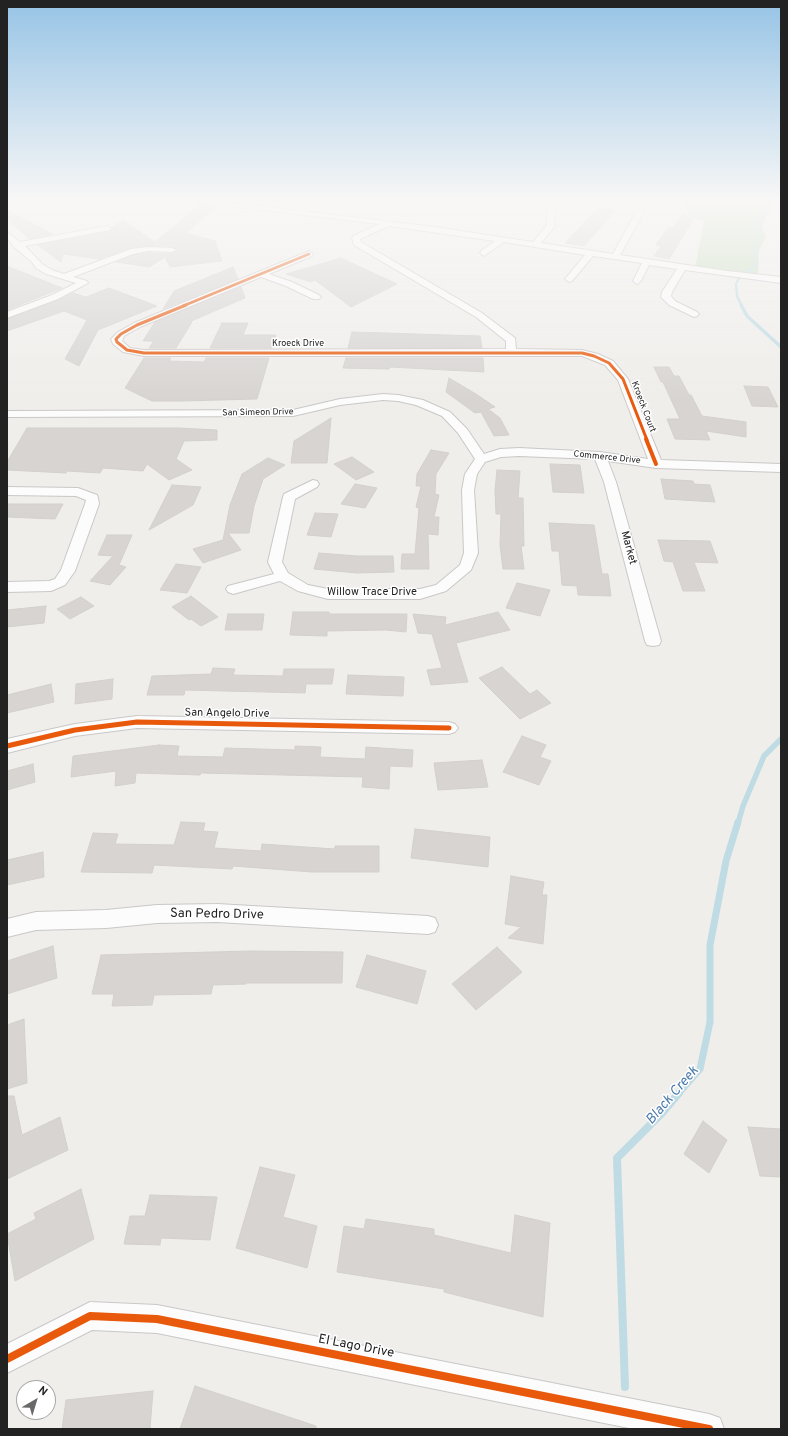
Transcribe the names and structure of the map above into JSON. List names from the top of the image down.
{
  "streets": {
    "street": [
      "Kroeck Drive",
      "Kroeck Court",
      "San Simeon Drive",
      "Commerce Drive",
      "Market",
      "Willow Trace Drive",
      "San Angelo Drive",
      "San Pedro Drive",
      "El Lago Drive"
    ]
  },
  "crossings": [
    ["Kroeck Drive", "Kroeck Court"],
    ["Kroeck Court", "Commerce Drive"],
    ["San Simeon Drive", "Commerce Drive"],
    ["San Simeon Drive", "Willow Trace Drive"],
    ["Commerce Drive", "Market"],
    ["Commerce Drive", "Willow Trace Drive"]
  ],
  "water": ["Black Creek"],
  "north": "top right"
}
